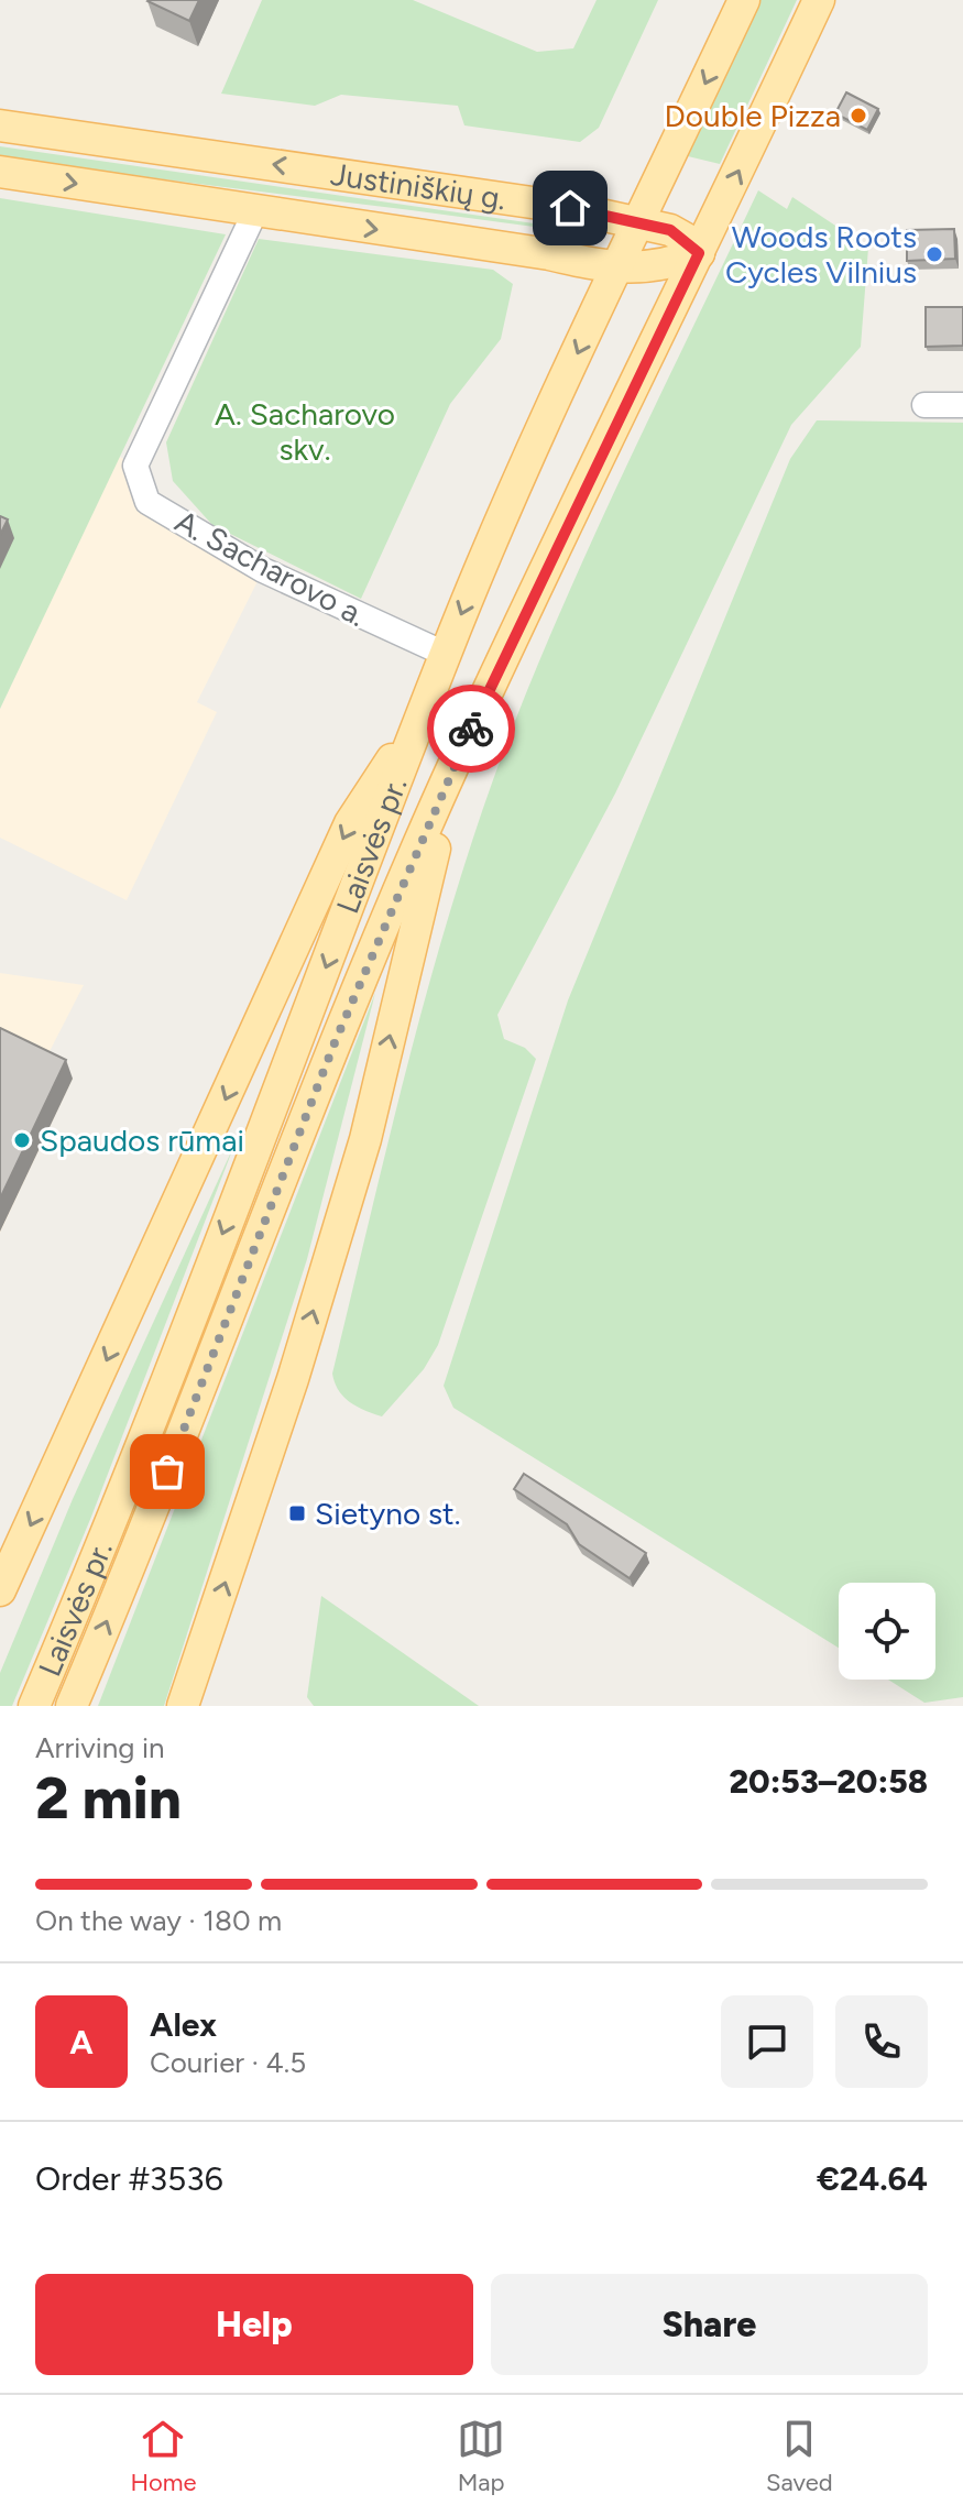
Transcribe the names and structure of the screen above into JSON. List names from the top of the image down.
{
  "streets": {
    "main road": ["Justiniškių g.", "Laisvės pr."],
    "street": ["A. Sacharovo a."]
  },
  "crossings": [
    ["Justiniškių g.", "A. Sacharovo a."],
    ["Justiniškių g.", "Laisvės pr."],
    ["A. Sacharovo a.", "Laisvės pr."]
  ],
  "parks": ["A. Sacharovo skv."],
  "places": {
    "other": ["Double Pizza", "Woods Roots Cycles Vilnius", "Spaudos rūmai"],
    "transit": ["Sietyno st."]
  },
  "page": {
    "heading": ["2 min", "Arriving in", "20:53–20:58"],
    "panel": [
      "Alex",
      "Courier · 4.5",
      "Order #3536",
      "€24.64"
    ],
    "bar": "On the way · 180 m",
    "round": "A",
    "buttons": ["Help", "Share"],
    "tabs": ["Home", "Map", "Saved"]
  }
}
